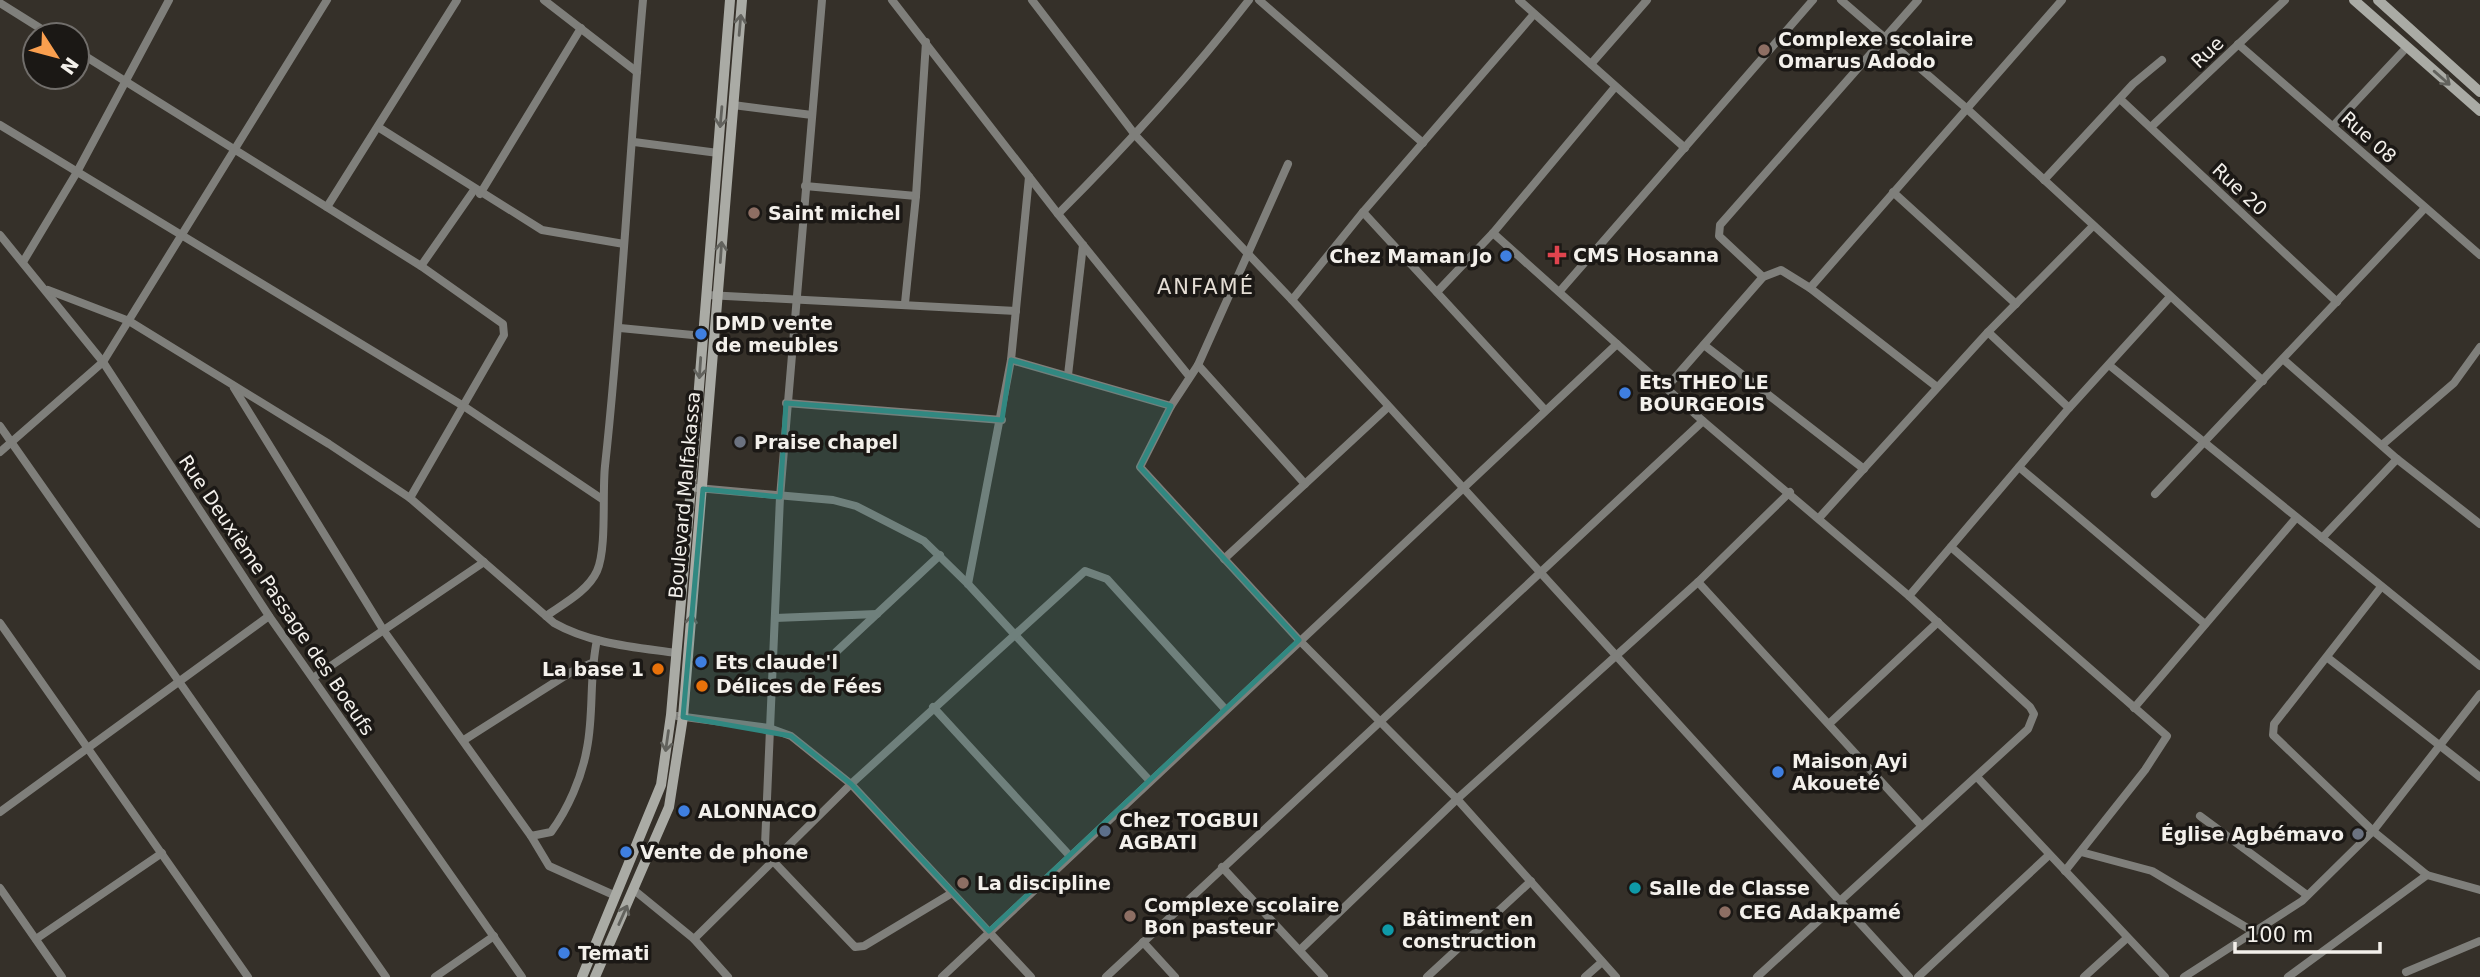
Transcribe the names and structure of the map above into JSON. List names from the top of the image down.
{
  "streets": {
    "main road": ["Boulevard Malfakassa"],
    "street": [
      "Rue",
      "Rue 08",
      "Rue 20",
      "Rue Deuxième Passage des Boeufs"
    ]
  },
  "crossings": [
    ["Rue", "Rue 08"],
    ["Rue", "Rue 20"]
  ],
  "districts": ["ANFAMÉ"],
  "places": {
    "other": [
      "Complexe scolaire Omarus Adodo",
      "Saint michel",
      "Chez Maman Jo",
      "DMD vente de meubles",
      "Ets THEO LE BOURGEOIS",
      "Praise chapel",
      "Ets claude'l",
      "La base 1",
      "Délices de Fées",
      "Maison Ayi Akoueté",
      "ALONNACO",
      "Chez TOGBUI AGBATI",
      "Église Agbémavo",
      "Vente de phone",
      "La discipline",
      "Salle de Classe",
      "CEG Adakpamé",
      "Complexe scolaire Bon pasteur",
      "Bâtiment en construction",
      "Temati"
    ],
    "health": ["CMS Hosanna"]
  },
  "scale_bar": "100 m",
  "north": "bottom right"
}
